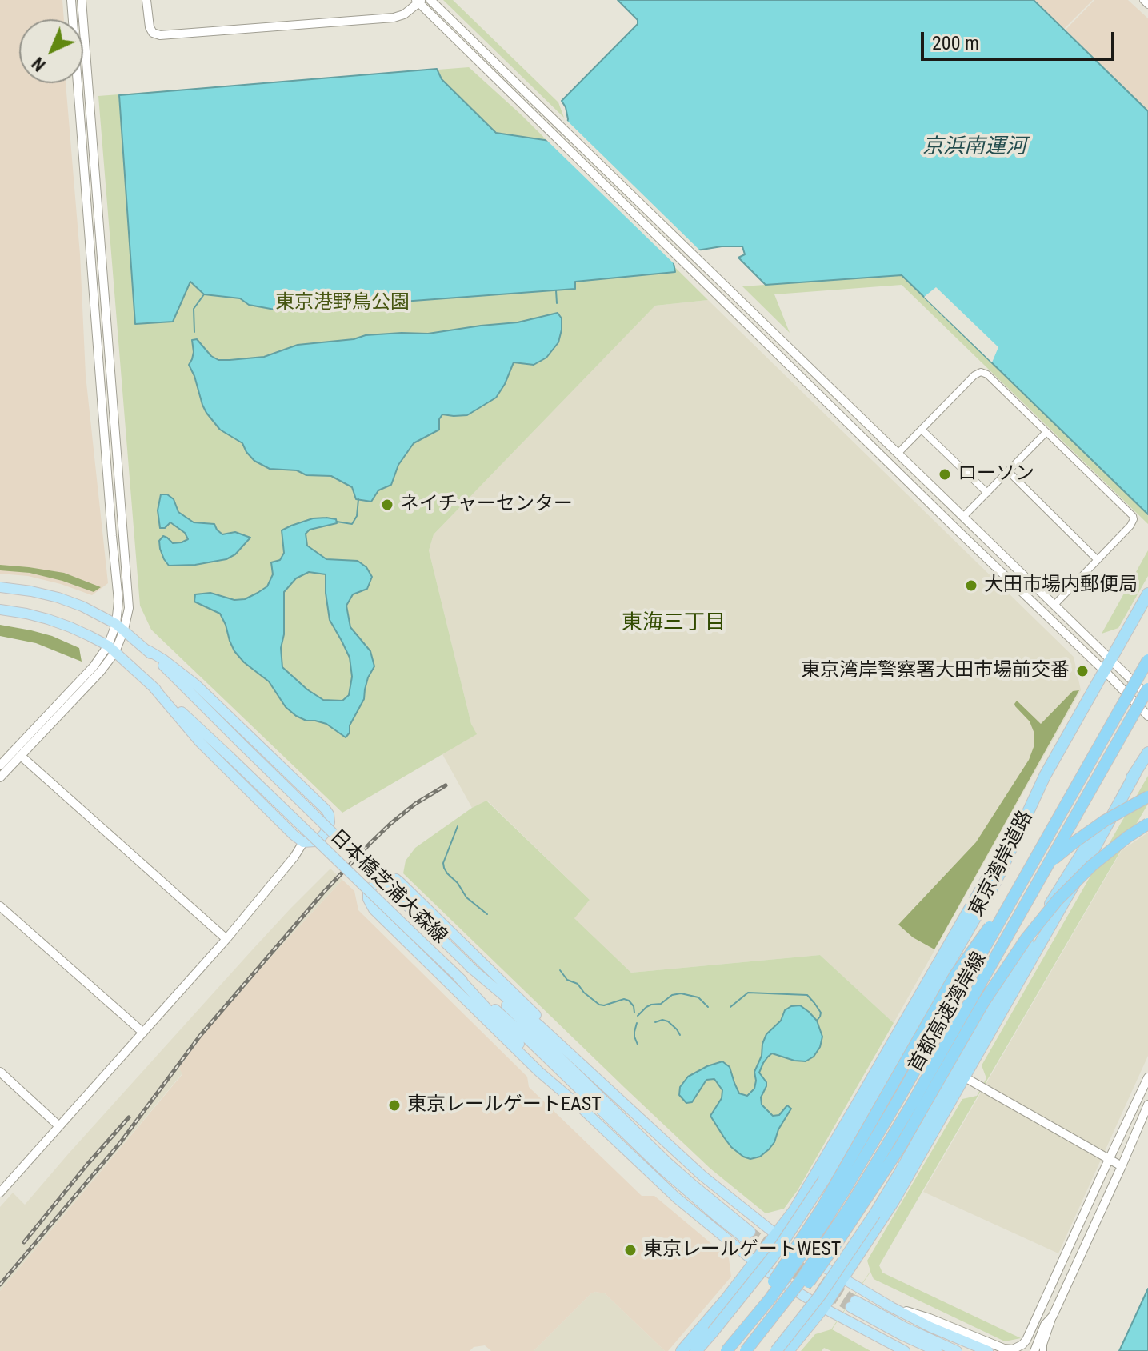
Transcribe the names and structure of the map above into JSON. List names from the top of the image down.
{
  "streets": {
    "highway": ["東京湾岸道路", "首都高速湾岸線"],
    "main road": ["日本橋芝浦大森線"]
  },
  "districts": ["東海三丁目"],
  "water": ["京浜南運河"],
  "parks": ["東京港野鳥公園"],
  "places": [
    "ローソン",
    "ネイチャーセンター",
    "大田市場内郵便局",
    "東京湾岸警察署大田市場前交番",
    "東京レールゲートEAST",
    "東京レールゲートWEST"
  ],
  "scale_bar": "200 m",
  "north": "bottom left"
}
